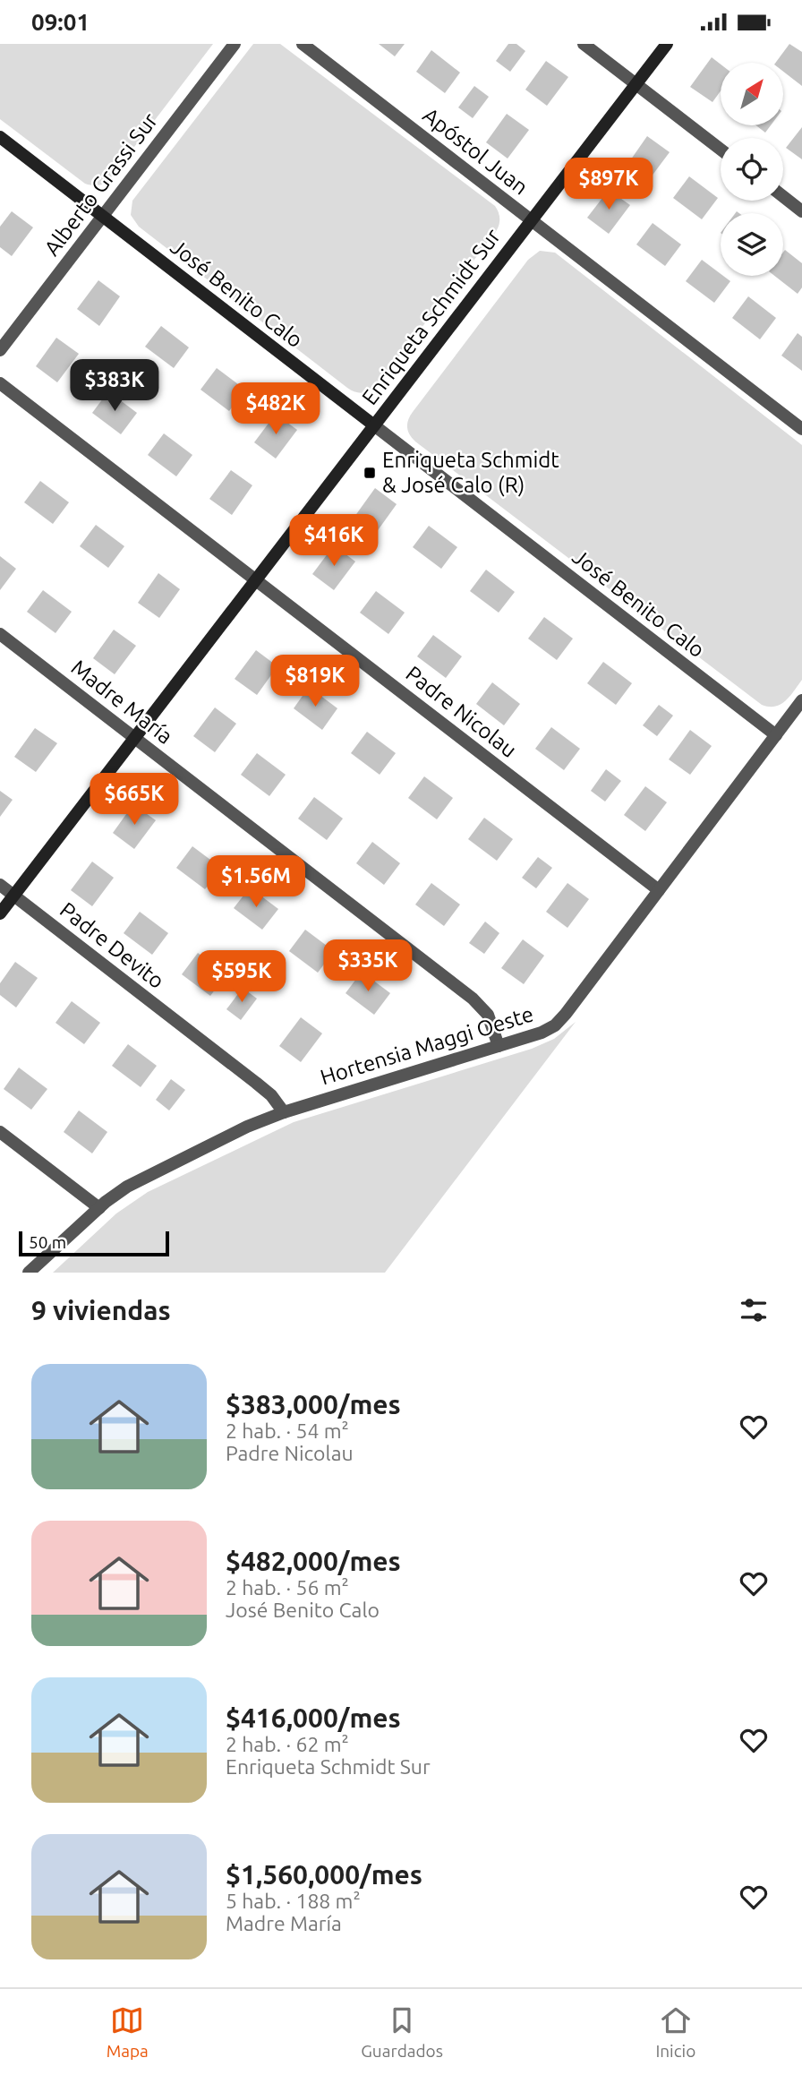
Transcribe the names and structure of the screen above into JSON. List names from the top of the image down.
{
  "streets": {
    "street": [
      "Apóstol Juan",
      "Alberto Grassi Sur",
      "José Benito Calo",
      "Enriqueta Schmidt Sur",
      "Madre María",
      "Padre Nicolau",
      "Padre Devito",
      "Hortensia Maggi Oeste"
    ]
  },
  "crossings": [
    ["Apóstol Juan", "Enriqueta Schmidt Sur"],
    ["Alberto Grassi Sur", "José Benito Calo"],
    ["José Benito Calo", "Enriqueta Schmidt Sur"],
    ["José Benito Calo", "Hortensia Maggi Oeste"],
    ["Enriqueta Schmidt Sur", "Madre María"],
    ["Enriqueta Schmidt Sur", "Padre Nicolau"],
    ["Enriqueta Schmidt Sur", "Padre Devito"],
    ["Madre María", "Hortensia Maggi Oeste"],
    ["Padre Nicolau", "Hortensia Maggi Oeste"],
    ["Padre Devito", "Hortensia Maggi Oeste"]
  ],
  "places": {
    "transit": ["Enriqueta Schmidt & José Calo (R)"]
  },
  "scale_bar": "50 m",
  "north": "top right",
  "page": {
    "status": "09:01",
    "price": [
      "$897K",
      "$383K",
      "$482K",
      "$416K",
      "$819K",
      "$665K",
      "$1.56M",
      "$335K",
      "$595K"
    ],
    "scale": "50 m",
    "heading": "9 viviendas",
    "list": [
      {
        "name": "$383,000/mes",
        "note": "2 hab. · 54 m² · Padre Nicolau"
      },
      {
        "name": "$482,000/mes",
        "note": "2 hab. · 56 m² · José Benito Calo"
      },
      {
        "name": "$416,000/mes",
        "note": "2 hab. · 62 m² · Enriqueta Schmidt Sur"
      },
      {
        "name": "$1,560,000/mes",
        "note": "5 hab. · 188 m² · Madre María"
      }
    ],
    "tabs": ["Mapa", "Guardados", "Inicio"]
  }
}
